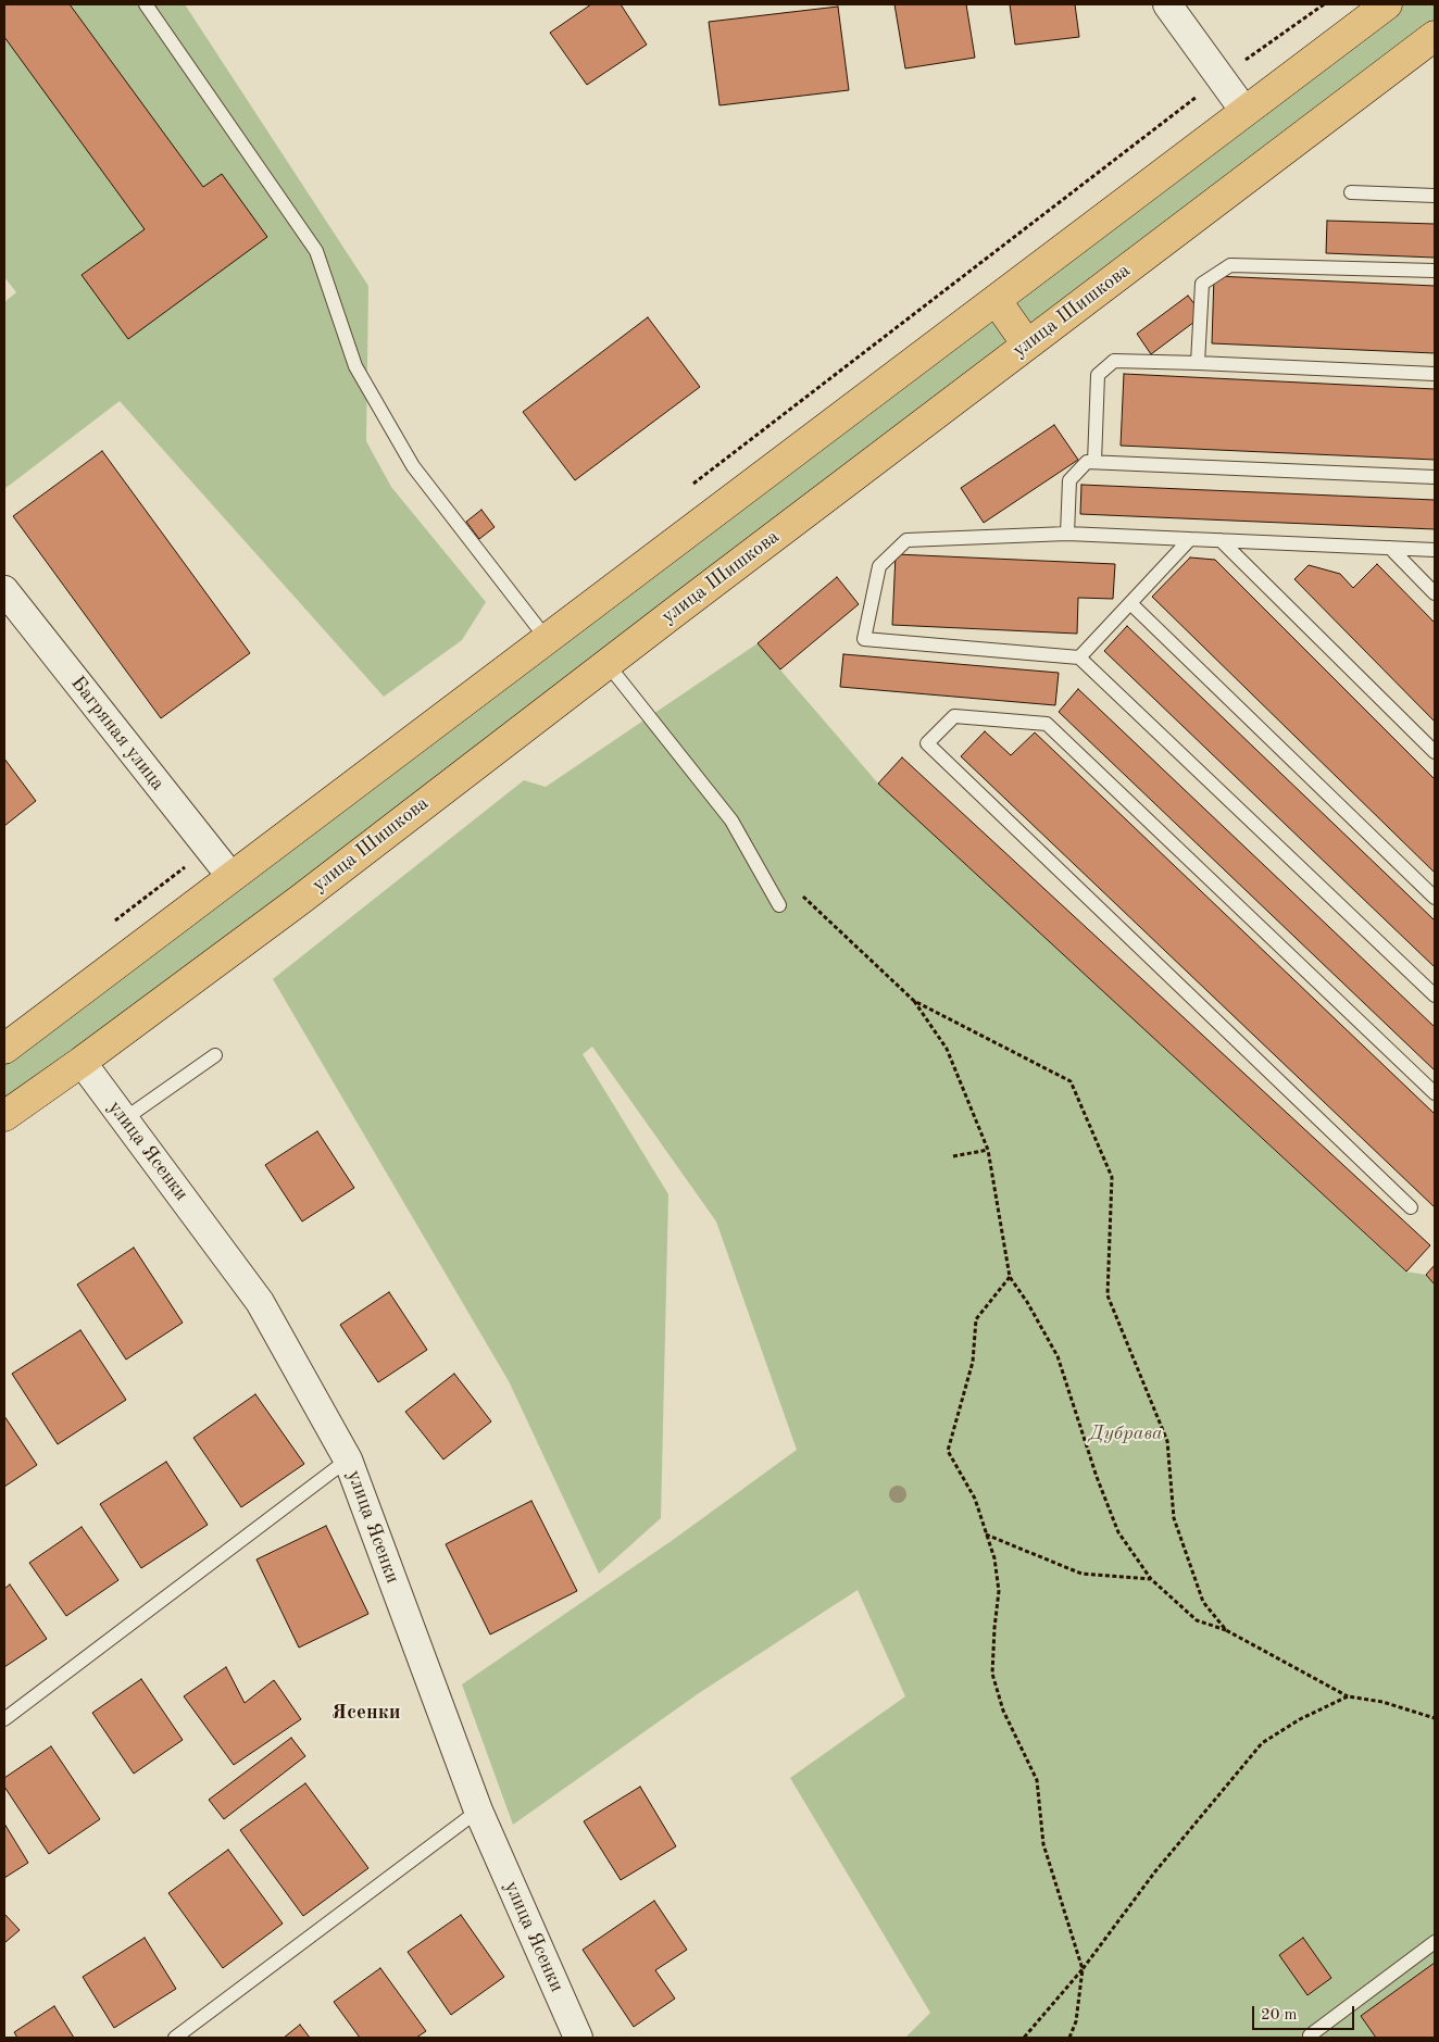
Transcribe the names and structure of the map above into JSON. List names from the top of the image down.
{
  "streets": {
    "main road": ["улица Шишкова"],
    "street": ["Багряная улица", "улица Ясенки"]
  },
  "crossings": [
    ["улица Шишкова", "улица Ясенки"]
  ],
  "districts": ["Ясенки"],
  "parks": ["Дубрава"],
  "scale_bar": "20 m"
}
